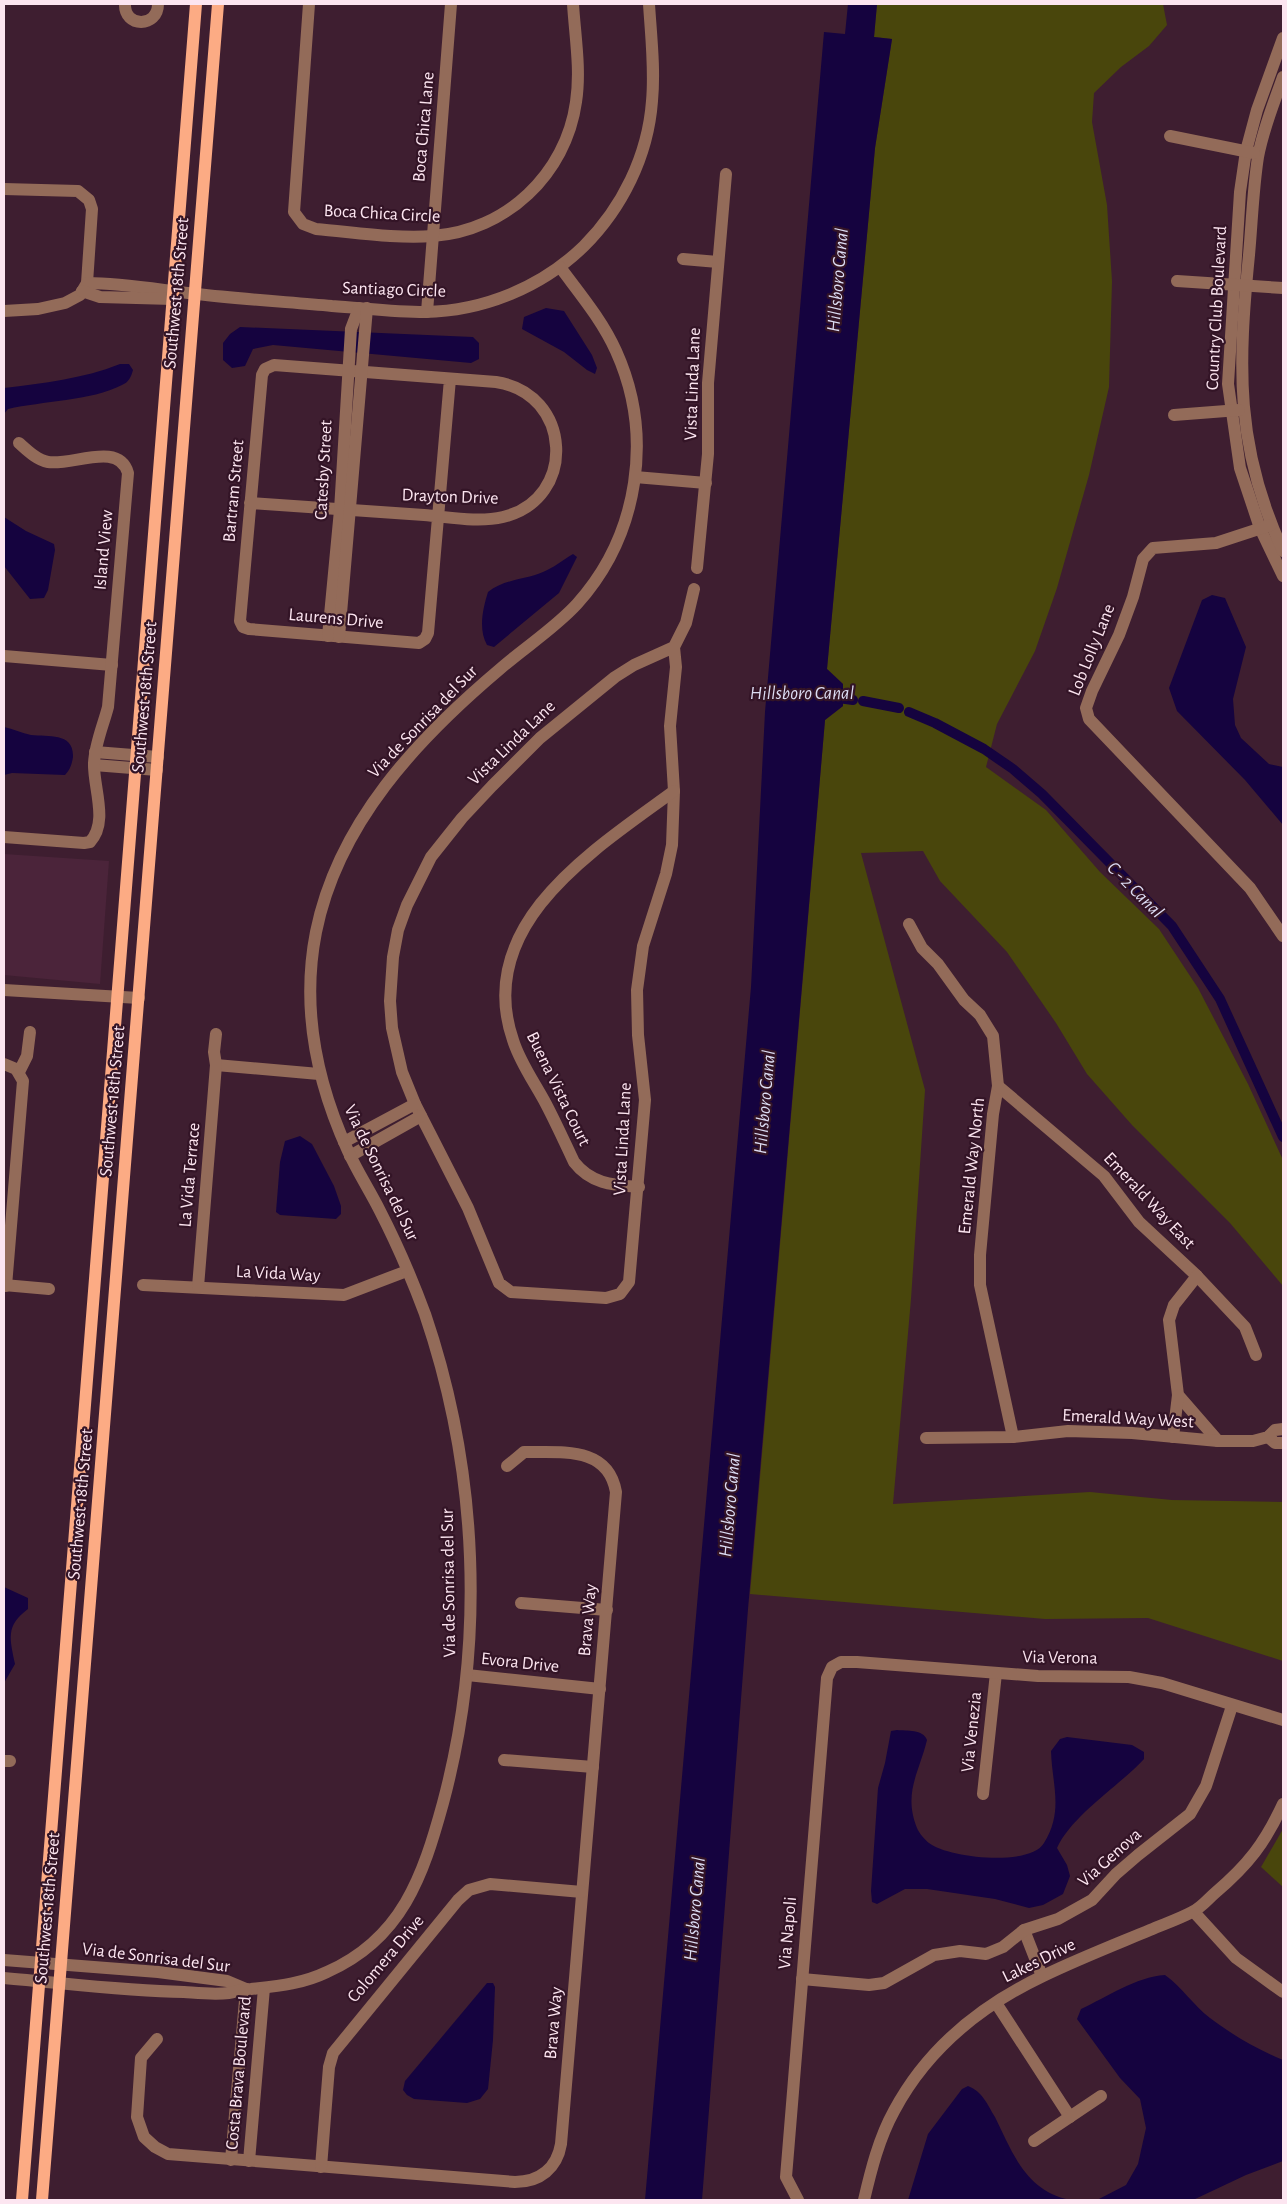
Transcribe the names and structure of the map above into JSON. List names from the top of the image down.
{
  "streets": {
    "main road": ["Southwest 18th Street"],
    "street": [
      "Boca Chica Lane",
      "Boca Chica Circle",
      "Santiago Circle",
      "Country Club Boulevard",
      "Vista Linda Lane",
      "Catesby Street",
      "Bartram Street",
      "Drayton Drive",
      "Island View",
      "Laurens Drive",
      "Lob Lolly Lane",
      "Via de Sonrisa del Sur",
      "Buena Vista Court",
      "Emerald Way North",
      "La Vida Terrace",
      "Emerald Way East",
      "La Vida Way",
      "Emerald Way West",
      "Brava Way",
      "Via Verona",
      "Evora Drive",
      "Via Venezia",
      "Via Genova",
      "Via Napoli",
      "Colomera Drive",
      "Lakes Drive",
      "Costa Brava Boulevard"
    ]
  },
  "crossings": [
    ["Boca Chica Lane", "Boca Chica Circle"],
    ["Boca Chica Lane", "Santiago Circle"],
    ["Santiago Circle", "Southwest 18th Street"],
    ["Santiago Circle", "Catesby Street"],
    ["Santiago Circle", "Via de Sonrisa del Sur"],
    ["Southwest 18th Street", "Via de Sonrisa del Sur"],
    ["Country Club Boulevard", "Lob Lolly Lane"],
    ["Vista Linda Lane", "Buena Vista Court"],
    ["Catesby Street", "Drayton Drive"],
    ["Catesby Street", "Laurens Drive"],
    ["Bartram Street", "Drayton Drive"],
    ["Bartram Street", "Laurens Drive"],
    ["Drayton Drive", "Laurens Drive"],
    ["Via de Sonrisa del Sur", "La Vida Way"],
    ["Via de Sonrisa del Sur", "Evora Drive"],
    ["Via de Sonrisa del Sur", "Costa Brava Boulevard"],
    ["Emerald Way North", "Emerald Way East"],
    ["Emerald Way North", "Emerald Way West"],
    ["La Vida Terrace", "La Vida Way"],
    ["Brava Way", "Evora Drive"],
    ["Brava Way", "Colomera Drive"],
    ["Brava Way", "Costa Brava Boulevard"],
    ["Via Verona", "Via Venezia"],
    ["Via Verona", "Via Genova"],
    ["Via Verona", "Via Napoli"],
    ["Via Genova", "Via Napoli"]
  ],
  "water": ["Hillsboro Canal", "C - 2 Canal"]
}
